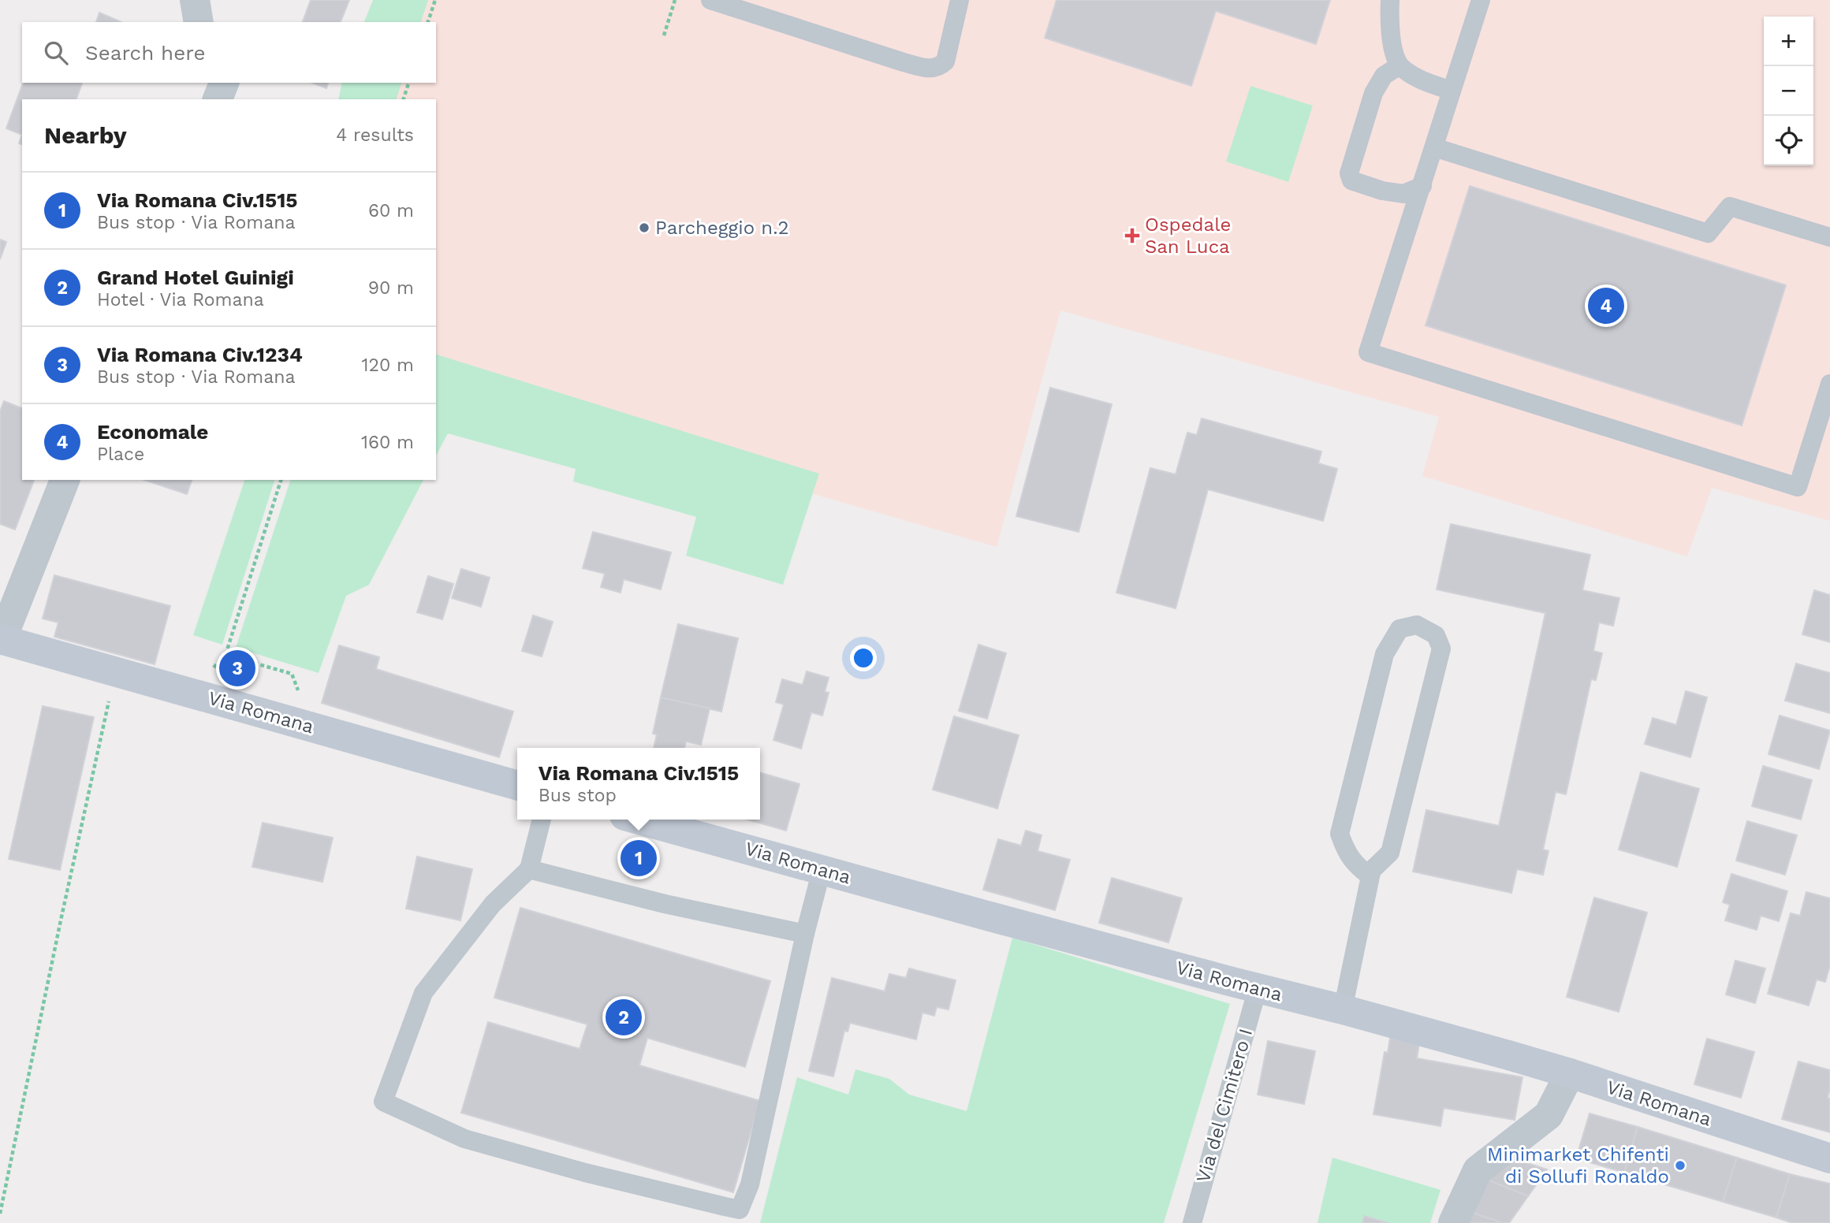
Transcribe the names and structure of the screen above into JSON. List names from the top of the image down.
{
  "streets": {
    "main road": ["Via Romana"],
    "lane": ["Via del Cimitero I"]
  },
  "crossings": [
    ["Via Romana", "Via del Cimitero I"]
  ],
  "places": {
    "other": ["Parcheggio n.2", "Minimarket Chifenti di Sollufi Ronaldo"],
    "health": ["Ospedale San Luca"]
  },
  "page": {
    "map_buttons": ["+", "−"],
    "search": "Search here",
    "heading": ["Nearby", "4 results"],
    "list": [
      {
        "mark": "1",
        "name": "Via Romana Civ.1515",
        "note": "Bus stop · Via Romana",
        "value": "60 m"
      },
      {
        "mark": "2",
        "name": "Grand Hotel Guinigi",
        "note": "Hotel · Via Romana",
        "value": "90 m"
      },
      {
        "mark": "3",
        "name": "Via Romana Civ.1234",
        "note": "Bus stop · Via Romana",
        "value": "120 m"
      },
      {
        "mark": "4",
        "name": "Economale",
        "note": "Place",
        "value": "160 m"
      }
    ],
    "pins": [
      "4",
      "3",
      "1",
      "2"
    ],
    "popup": ["Via Romana Civ.1515", "Bus stop"]
  }
}
